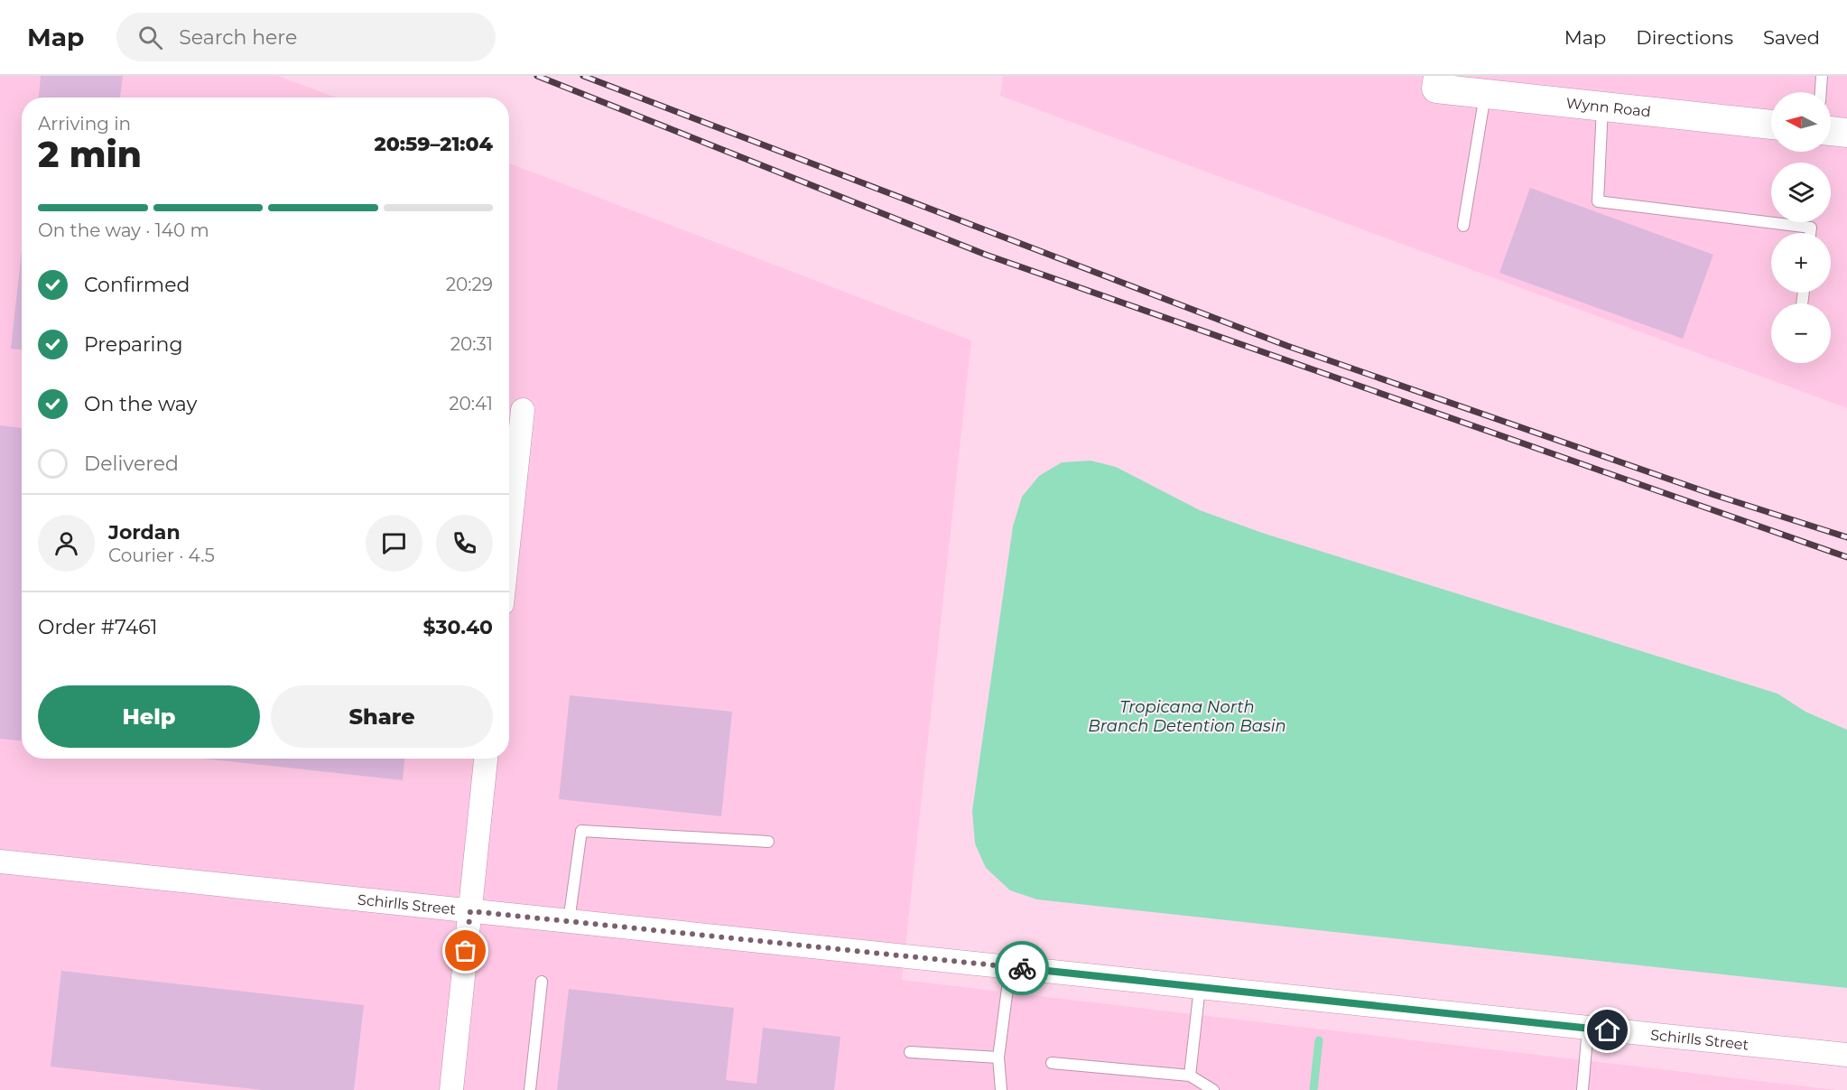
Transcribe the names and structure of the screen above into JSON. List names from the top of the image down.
{
  "streets": {
    "street": ["Wynn Road", "Schirlls Street"]
  },
  "water": ["Tropicana North Branch Detention Basin"],
  "north": "left",
  "page": {
    "header": "Map",
    "search": "Search here",
    "nav": ["Map", "Directions", "Saved"],
    "map_buttons": ["+", "−"],
    "heading": ["2 min", "Arriving in", "20:59–21:04"],
    "panel": [
      "Jordan",
      "Courier · 4.5",
      "Order #7461",
      "$30.40"
    ],
    "bar": "On the way · 140 m",
    "list": [
      ["Confirmed", "20:29"],
      ["Preparing", "20:31"],
      ["On the way", "20:41"],
      "Delivered"
    ],
    "buttons": ["Help", "Share"]
  }
}
